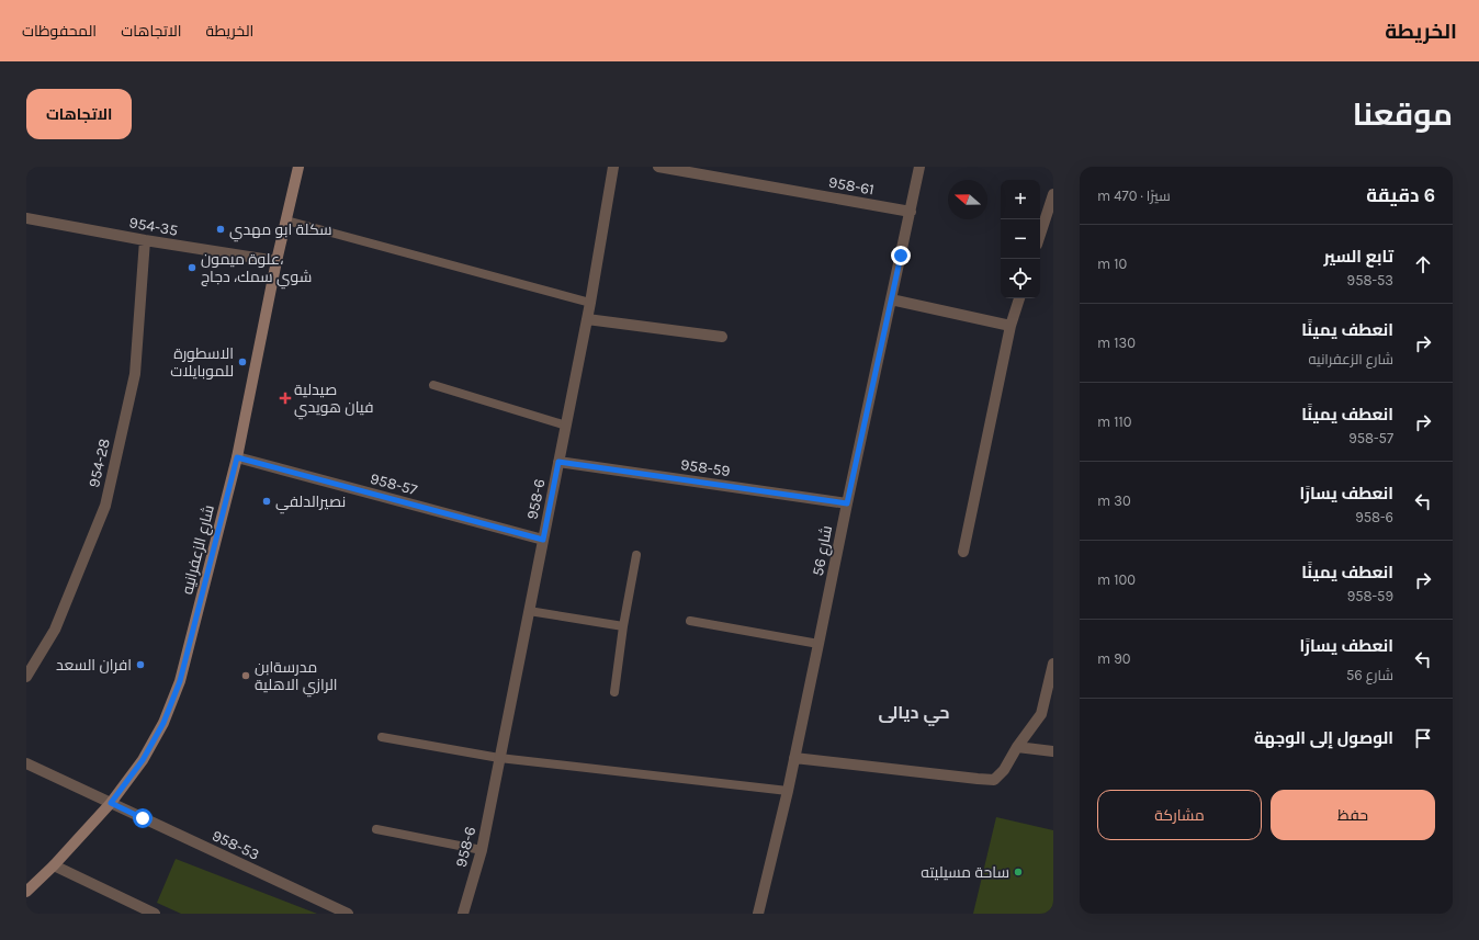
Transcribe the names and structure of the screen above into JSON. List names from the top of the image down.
{
  "streets": {
    "street": [
      "958-61",
      "954-35",
      "954-28",
      "958-59",
      "958-57",
      "958-6",
      "شارع الزعفرانيه",
      "شارع 56",
      "958-53"
    ]
  },
  "crossings": [
    ["958-61", "شارع 56"],
    ["954-35", "954-28"],
    ["954-35", "شارع الزعفرانيه"],
    ["958-59", "958-6"],
    ["958-59", "شارع 56"],
    ["958-57", "958-6"],
    ["958-57", "شارع الزعفرانيه"],
    ["شارع الزعفرانيه", "958-53"]
  ],
  "districts": ["حي ديالى"],
  "places": {
    "other": [
      "سكلة ابو مهدي",
      "علوة ميمون، شوي سمك، دجاج",
      "الاسطورة للموبايلات",
      "نصيرالدلفي",
      "افران السعد",
      "مدرسةابن الرازي الاهلية",
      "ساحة مسيليته"
    ],
    "health": ["صيدلية فيان هويدي"]
  },
  "north": "left",
  "page": {
    "header": "الخريطة",
    "nav": ["الخريطة", "الاتجاهات", "المحفوظات"],
    "title": "موقعنا",
    "buttons": [
      "الاتجاهات",
      ["حفظ", "مشاركة"]
    ],
    "heading": ["6 دقيقة", "سيرًا · 470 m"],
    "map_buttons": ["+", "−"],
    "list": [
      ["تابع السير", "958-53", "10 m"],
      ["انعطف يمينًا", "شارع الزعفرانيه", "130 m"],
      ["انعطف يمينًا", "958-57", "110 m"],
      ["انعطف يسارًا", "958-6", "30 m"],
      ["انعطف يمينًا", "958-59", "100 m"],
      ["انعطف يسارًا", "شارع 56", "90 m"],
      "الوصول إلى الوجهة"
    ]
  }
}
